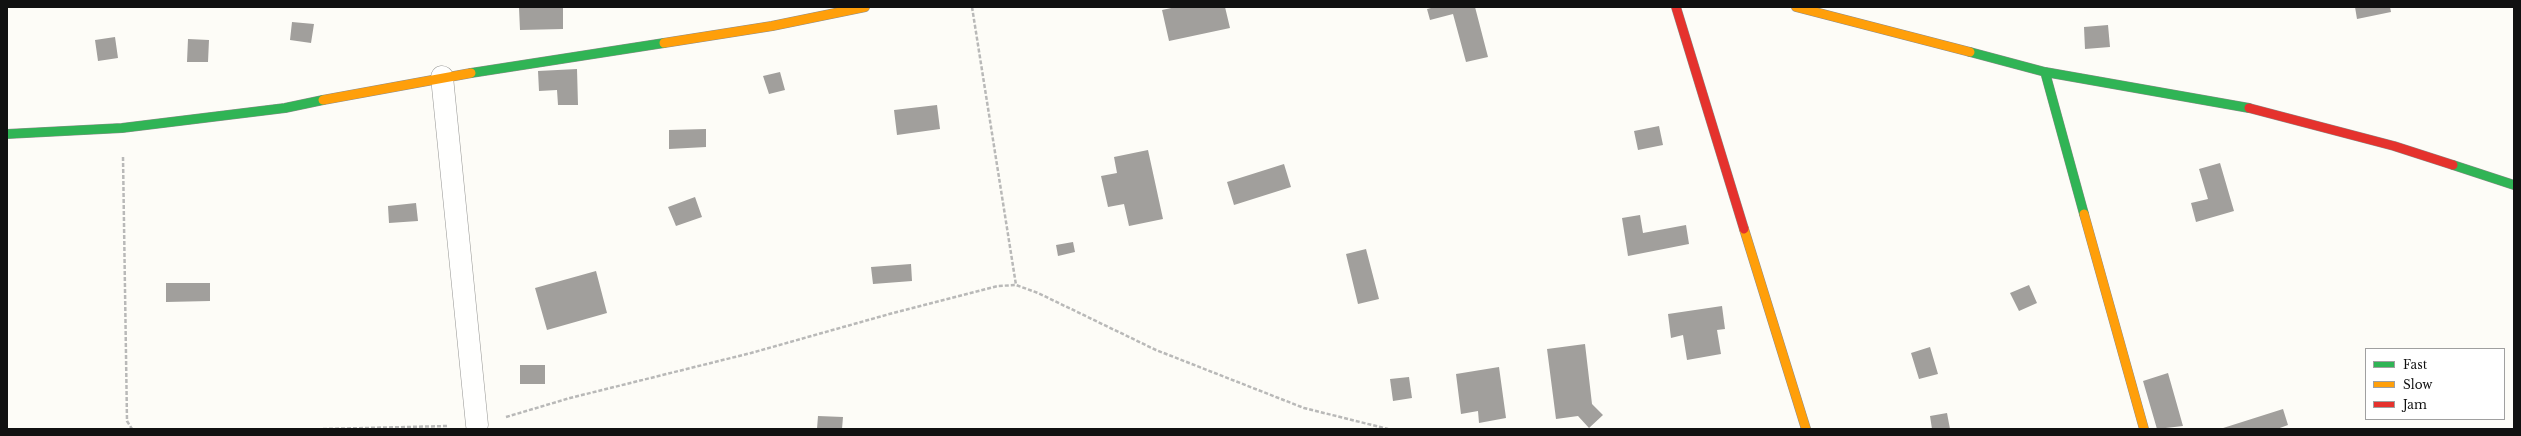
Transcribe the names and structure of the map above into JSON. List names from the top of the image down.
{
  "legend": ["Fast", "Slow", "Jam"]
}
